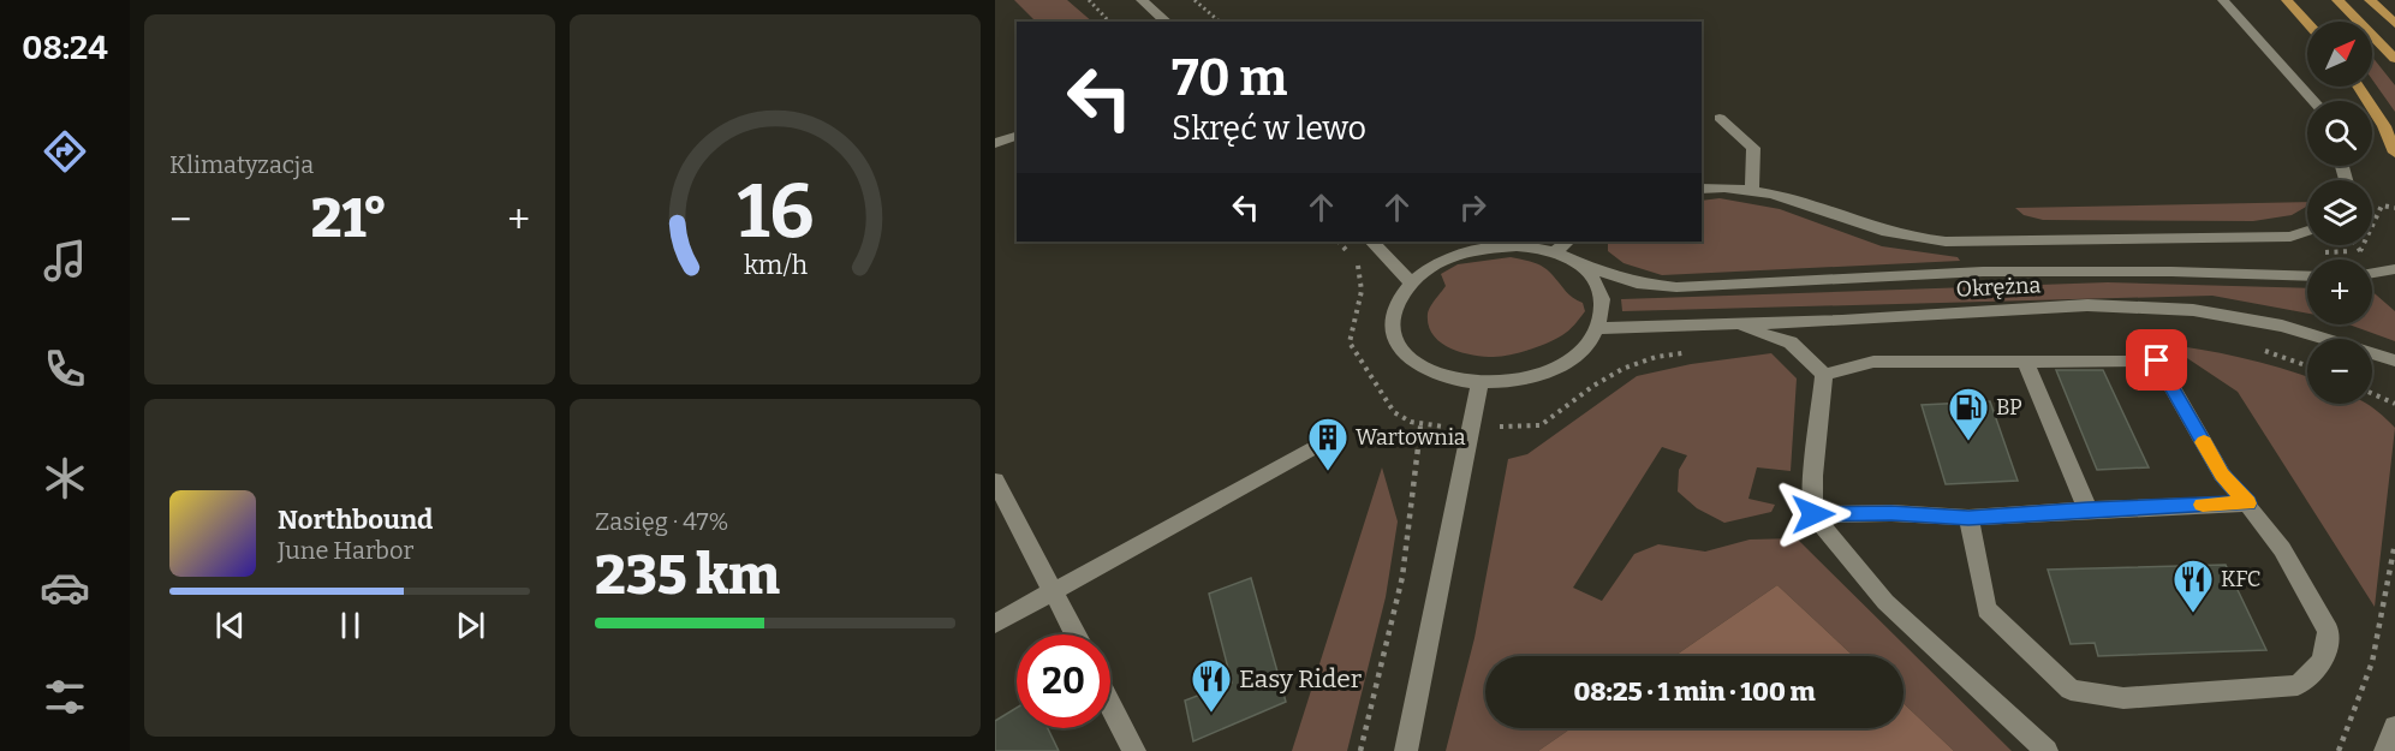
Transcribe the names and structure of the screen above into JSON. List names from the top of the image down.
{
  "streets": {
    "street": ["Okrężna"]
  },
  "places": {
    "fuel station": ["BP"],
    "building": ["Wartownia"],
    "restaurant": ["KFC", "Easy Rider"]
  },
  "north": "top right",
  "page": {
    "tabs": "08:24",
    "tile": [
      "Klimatyzacja",
      ["Zasięg · 47%", "235 km"]
    ],
    "map_buttons": ["+", "−"],
    "turn": ["70 m", "Skręć w lewo"],
    "heat": ["−", "21°", "+"],
    "song": ["Northbound", "June Harbor"],
    "limit": "20",
    "trip": "08:25 · 1 min · 100 m",
    "gauge": ["16", "km/h"]
  }
}
